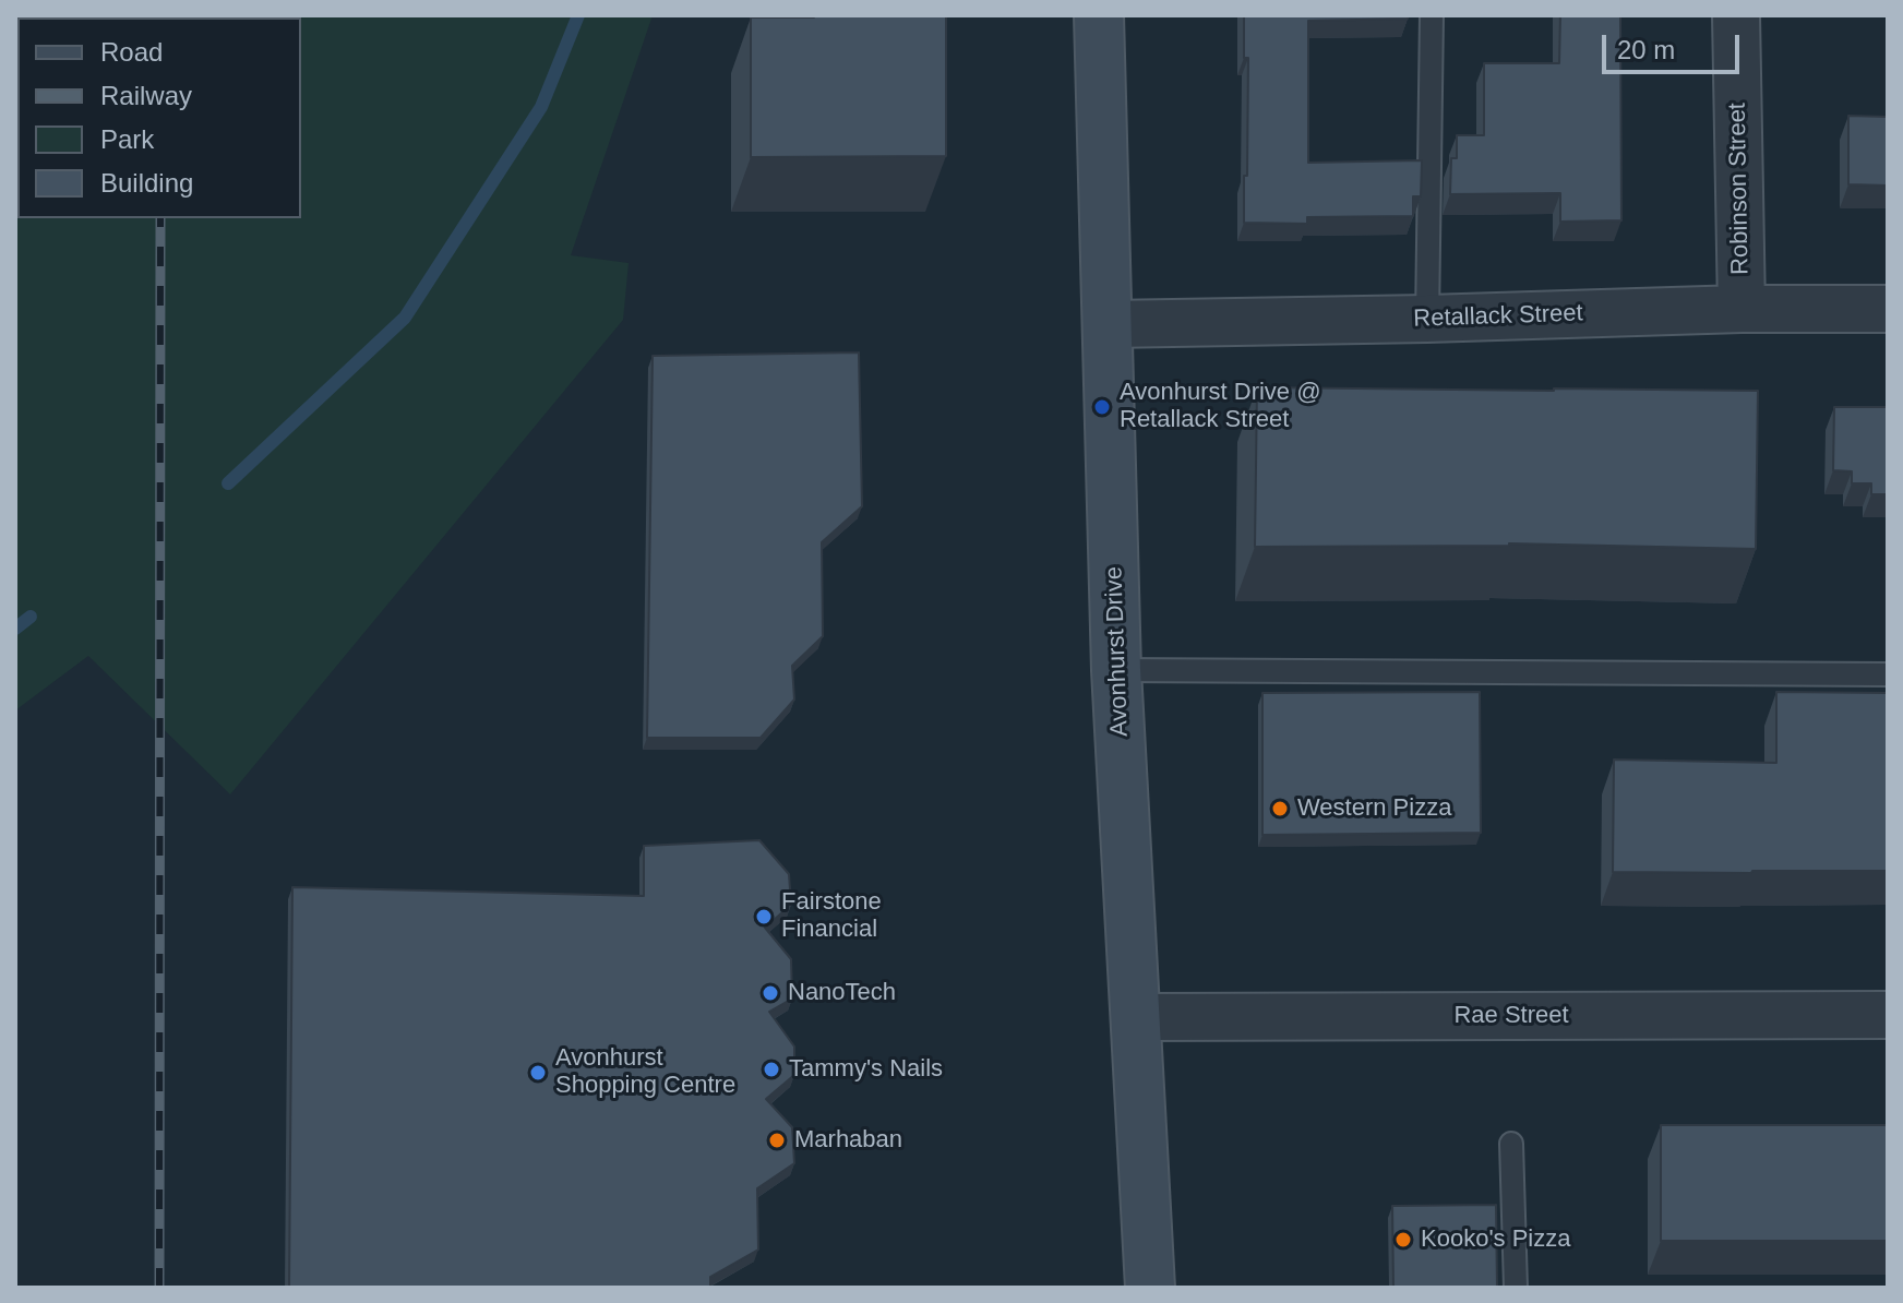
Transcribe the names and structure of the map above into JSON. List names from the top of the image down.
{
  "streets": {
    "street": [
      "Robinson Street",
      "Retallack Street",
      "Avonhurst Drive",
      "Rae Street"
    ]
  },
  "crossings": [
    ["Robinson Street", "Retallack Street"],
    ["Retallack Street", "Avonhurst Drive"],
    ["Avonhurst Drive", "Rae Street"]
  ],
  "places": [
    "Avonhurst Drive @ Retallack Street",
    "Western Pizza",
    "Fairstone Financial",
    "NanoTech",
    "Tammy's Nails",
    "Avonhurst Shopping Centre",
    "Marhaban",
    "Kooko's Pizza"
  ],
  "legend": [
    "Road",
    "Railway",
    "Park",
    "Building"
  ],
  "scale_bar": "20 m"
}
